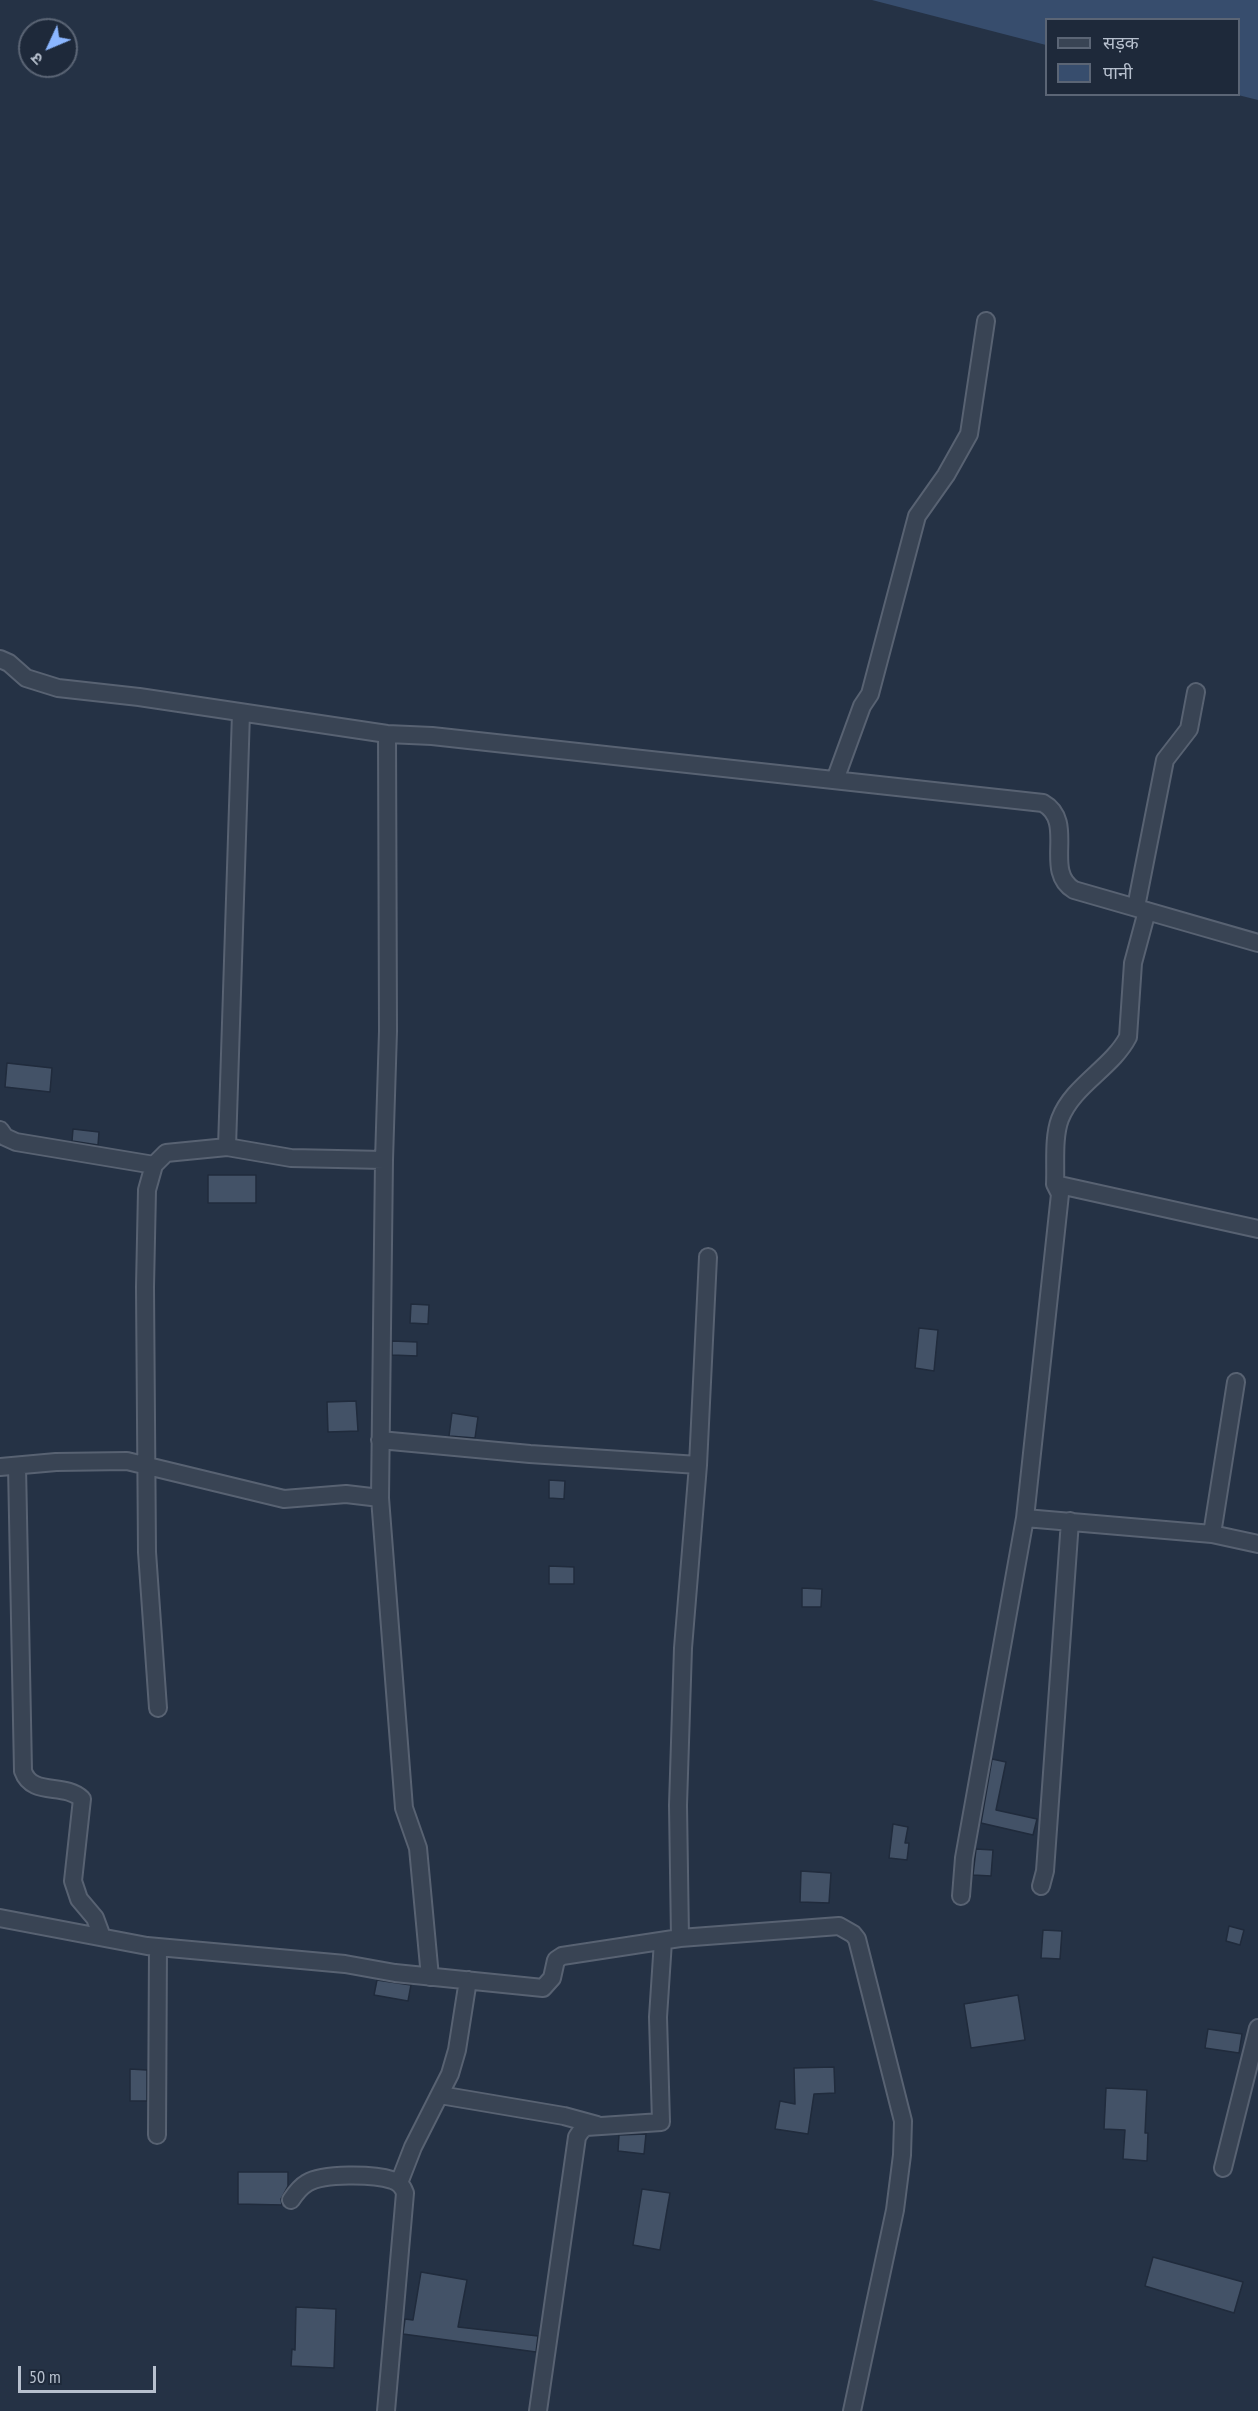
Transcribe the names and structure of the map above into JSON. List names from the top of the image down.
{
  "legend": ["सड़क", "पानी"],
  "scale_bar": "50 m",
  "north": "bottom left"
}
